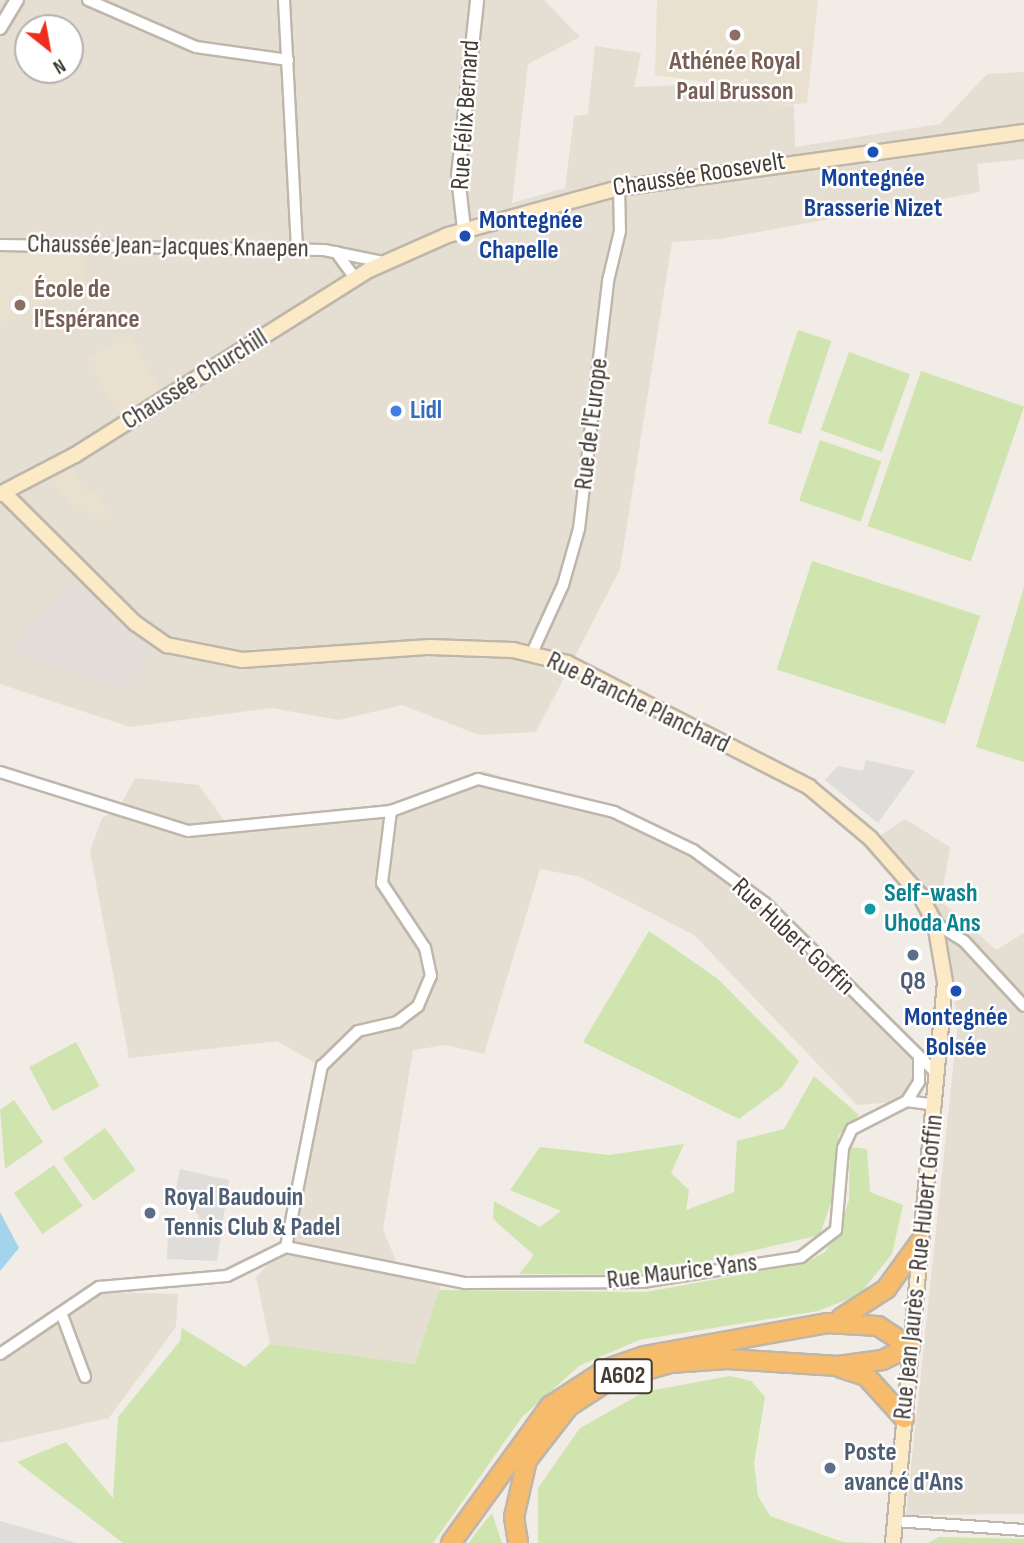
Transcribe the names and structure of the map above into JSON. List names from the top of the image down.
{
  "streets": {
    "highway": ["A602"],
    "main road": [
      "Chaussée Roosevelt",
      "Chaussée Churchill",
      "Rue Branche Planchard",
      "Rue Jean Jaurès - Rue Hubert Goffin"
    ],
    "street": [
      "Rue Félix Bernard",
      "Chaussée Jean-Jacques Knaepen",
      "Rue de l'Europe",
      "Rue Hubert Goffin",
      "Rue Maurice Yans"
    ]
  },
  "crossings": [
    ["Rue Félix Bernard", "Chaussée Roosevelt"],
    ["Chaussée Roosevelt", "Chaussée Jean-Jacques Knaepen"],
    ["Chaussée Roosevelt", "Chaussée Churchill"],
    ["Chaussée Roosevelt", "Rue de l'Europe"],
    ["Chaussée Jean-Jacques Knaepen", "Chaussée Churchill"],
    ["Chaussée Churchill", "Rue Branche Planchard"],
    ["Rue de l'Europe", "Rue Branche Planchard"],
    ["Rue Branche Planchard", "Rue Jean Jaurès - Rue Hubert Goffin"],
    ["Rue Hubert Goffin", "Rue Jean Jaurès - Rue Hubert Goffin"],
    ["Rue Jean Jaurès - Rue Hubert Goffin", "A602"]
  ],
  "places": [
    "Athénée Royal Paul Brusson",
    "Montegnée Brasserie Nizet",
    "Montegnée Chapelle",
    "École de l'Espérance",
    "Lidl",
    "Self-wash Uhoda Ans",
    "Q8",
    "Montegnée Bolsée",
    "Royal Baudouin Tennis Club & Padel",
    "Poste avancé d'Ans"
  ],
  "north": "bottom right"
}
